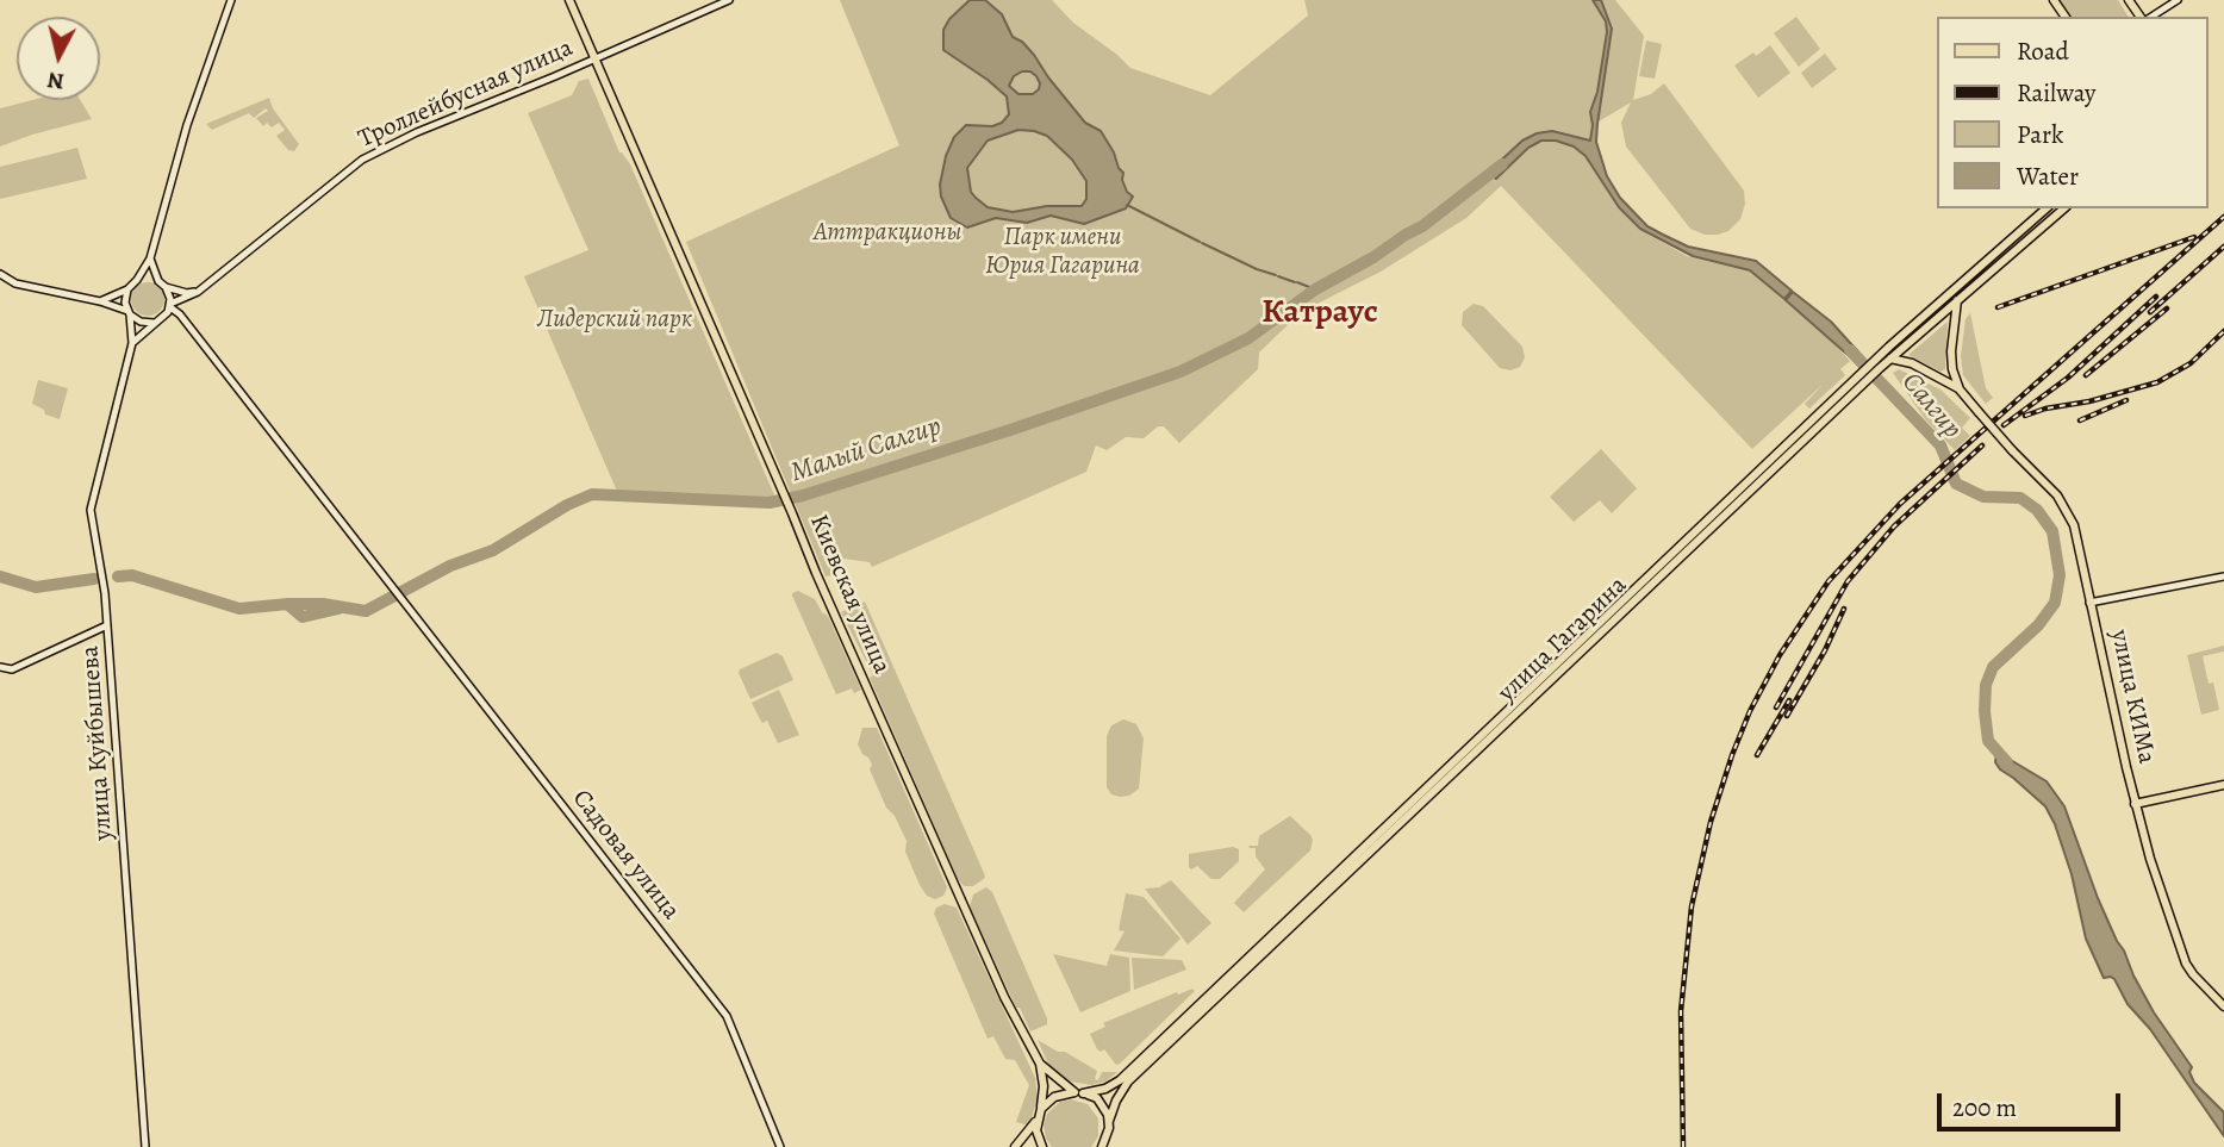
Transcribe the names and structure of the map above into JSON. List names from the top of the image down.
{
  "streets": {
    "main road": [
      "Троллейбусная улица",
      "Киевская улица",
      "улица Гагарина",
      "улица КИМа",
      "улица Куйбышева",
      "Садовая улица"
    ]
  },
  "crossings": [
    ["Троллейбусная улица", "Киевская улица"],
    ["Троллейбусная улица", "Садовая улица"],
    ["Киевская улица", "улица Гагарина"]
  ],
  "districts": ["Катраус"],
  "water": ["Салгир", "Малый Салгир"],
  "parks": ["Аттракционы", "Парк имени Юрия Гагарина", "Лидерский парк"],
  "legend": [
    "Road",
    "Railway",
    "Park",
    "Water"
  ],
  "scale_bar": "200 m",
  "north": "bottom"
}
